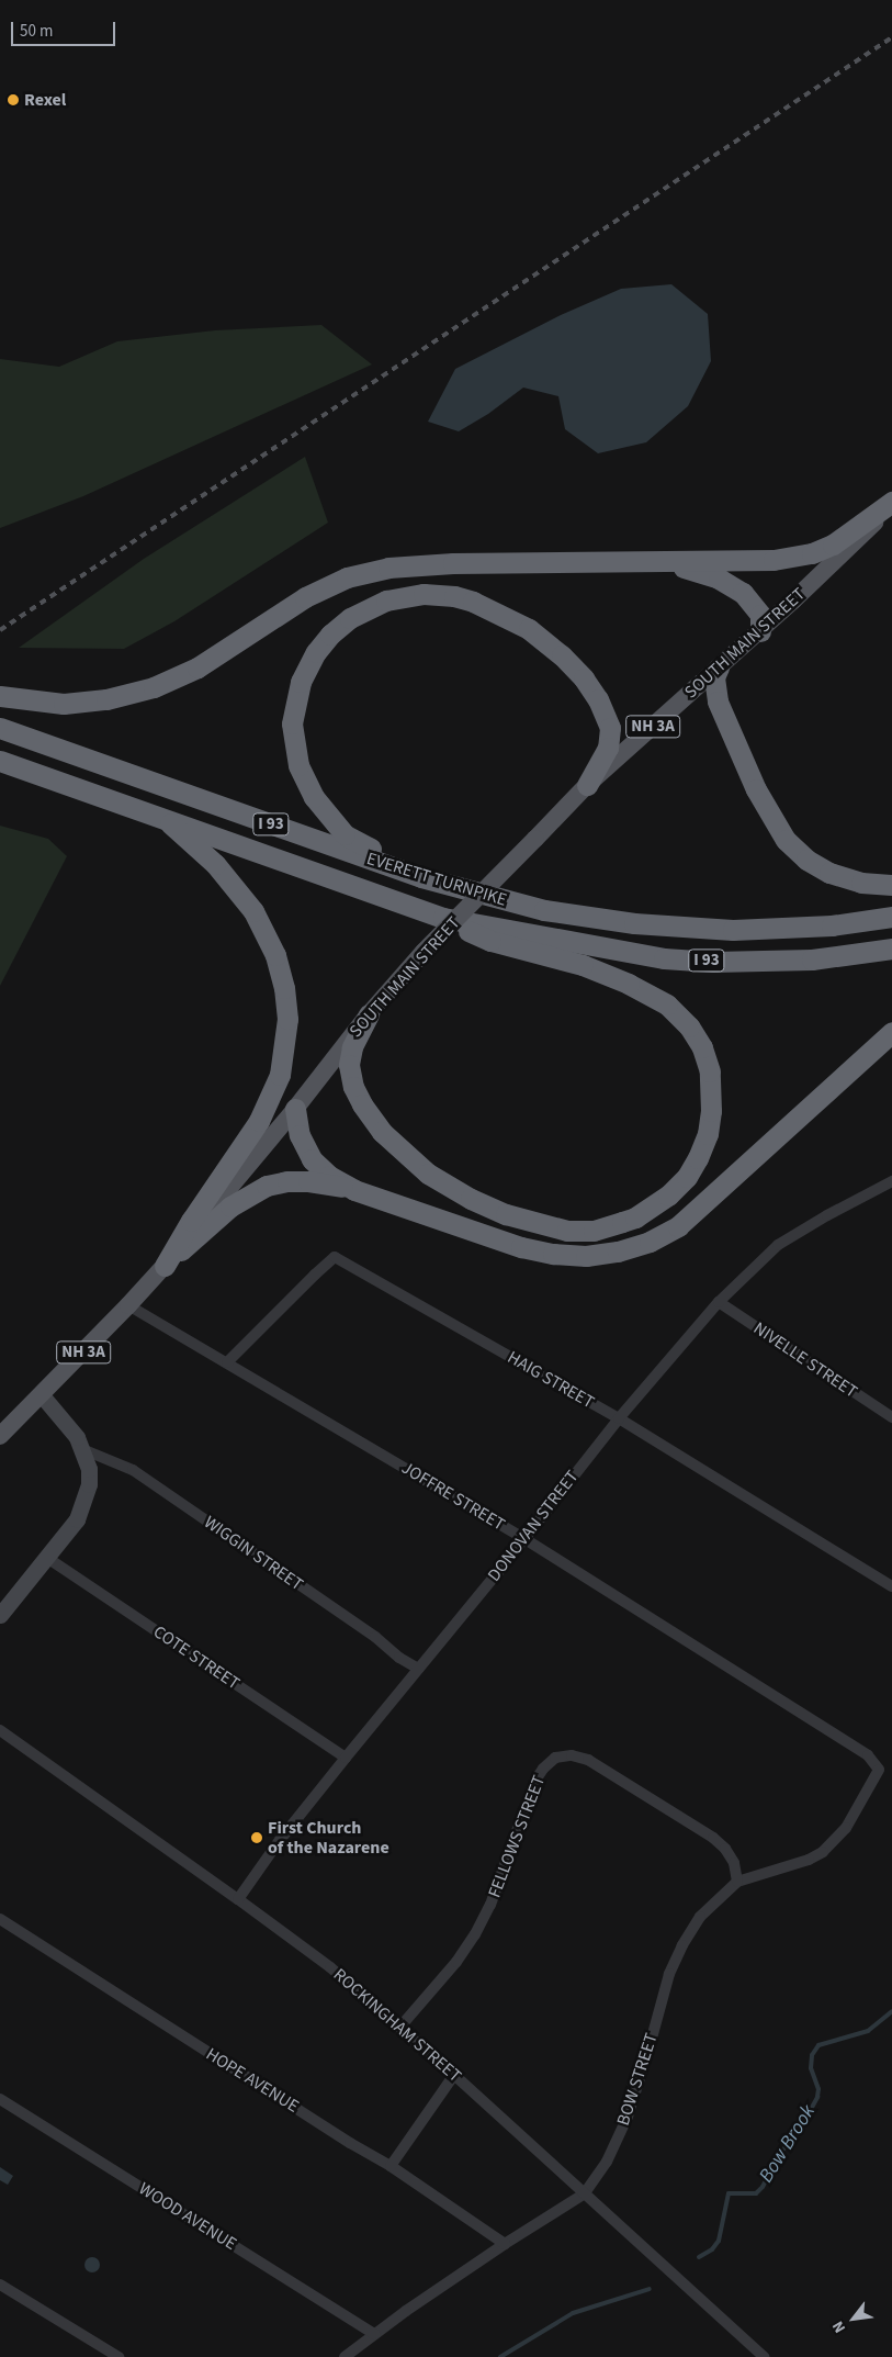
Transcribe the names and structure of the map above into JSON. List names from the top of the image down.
{
  "streets": {
    "highway": ["I 93", "EVERETT TURNPIKE"],
    "main road": ["SOUTH MAIN STREET", "NH 3A"],
    "street": [
      "NIVELLE STREET",
      "HAIG STREET",
      "JOFFRE STREET",
      "DONOVAN STREET",
      "WIGGIN STREET",
      "COTE STREET",
      "FELLOWS STREET",
      "ROCKINGHAM STREET",
      "BOW STREET",
      "HOPE AVENUE",
      "WOOD AVENUE"
    ]
  },
  "crossings": [
    ["SOUTH MAIN STREET", "JOFFRE STREET"],
    ["NIVELLE STREET", "DONOVAN STREET"],
    ["HAIG STREET", "JOFFRE STREET"],
    ["HAIG STREET", "DONOVAN STREET"],
    ["JOFFRE STREET", "DONOVAN STREET"],
    ["JOFFRE STREET", "BOW STREET"],
    ["DONOVAN STREET", "WIGGIN STREET"],
    ["DONOVAN STREET", "COTE STREET"],
    ["DONOVAN STREET", "ROCKINGHAM STREET"],
    ["FELLOWS STREET", "ROCKINGHAM STREET"],
    ["FELLOWS STREET", "BOW STREET"],
    ["ROCKINGHAM STREET", "BOW STREET"],
    ["BOW STREET", "HOPE AVENUE"],
    ["BOW STREET", "WOOD AVENUE"]
  ],
  "water": ["Bow Brook"],
  "places": ["Rexel", "First Church of the Nazarene"],
  "scale_bar": "50 m",
  "north": "bottom left"
}
